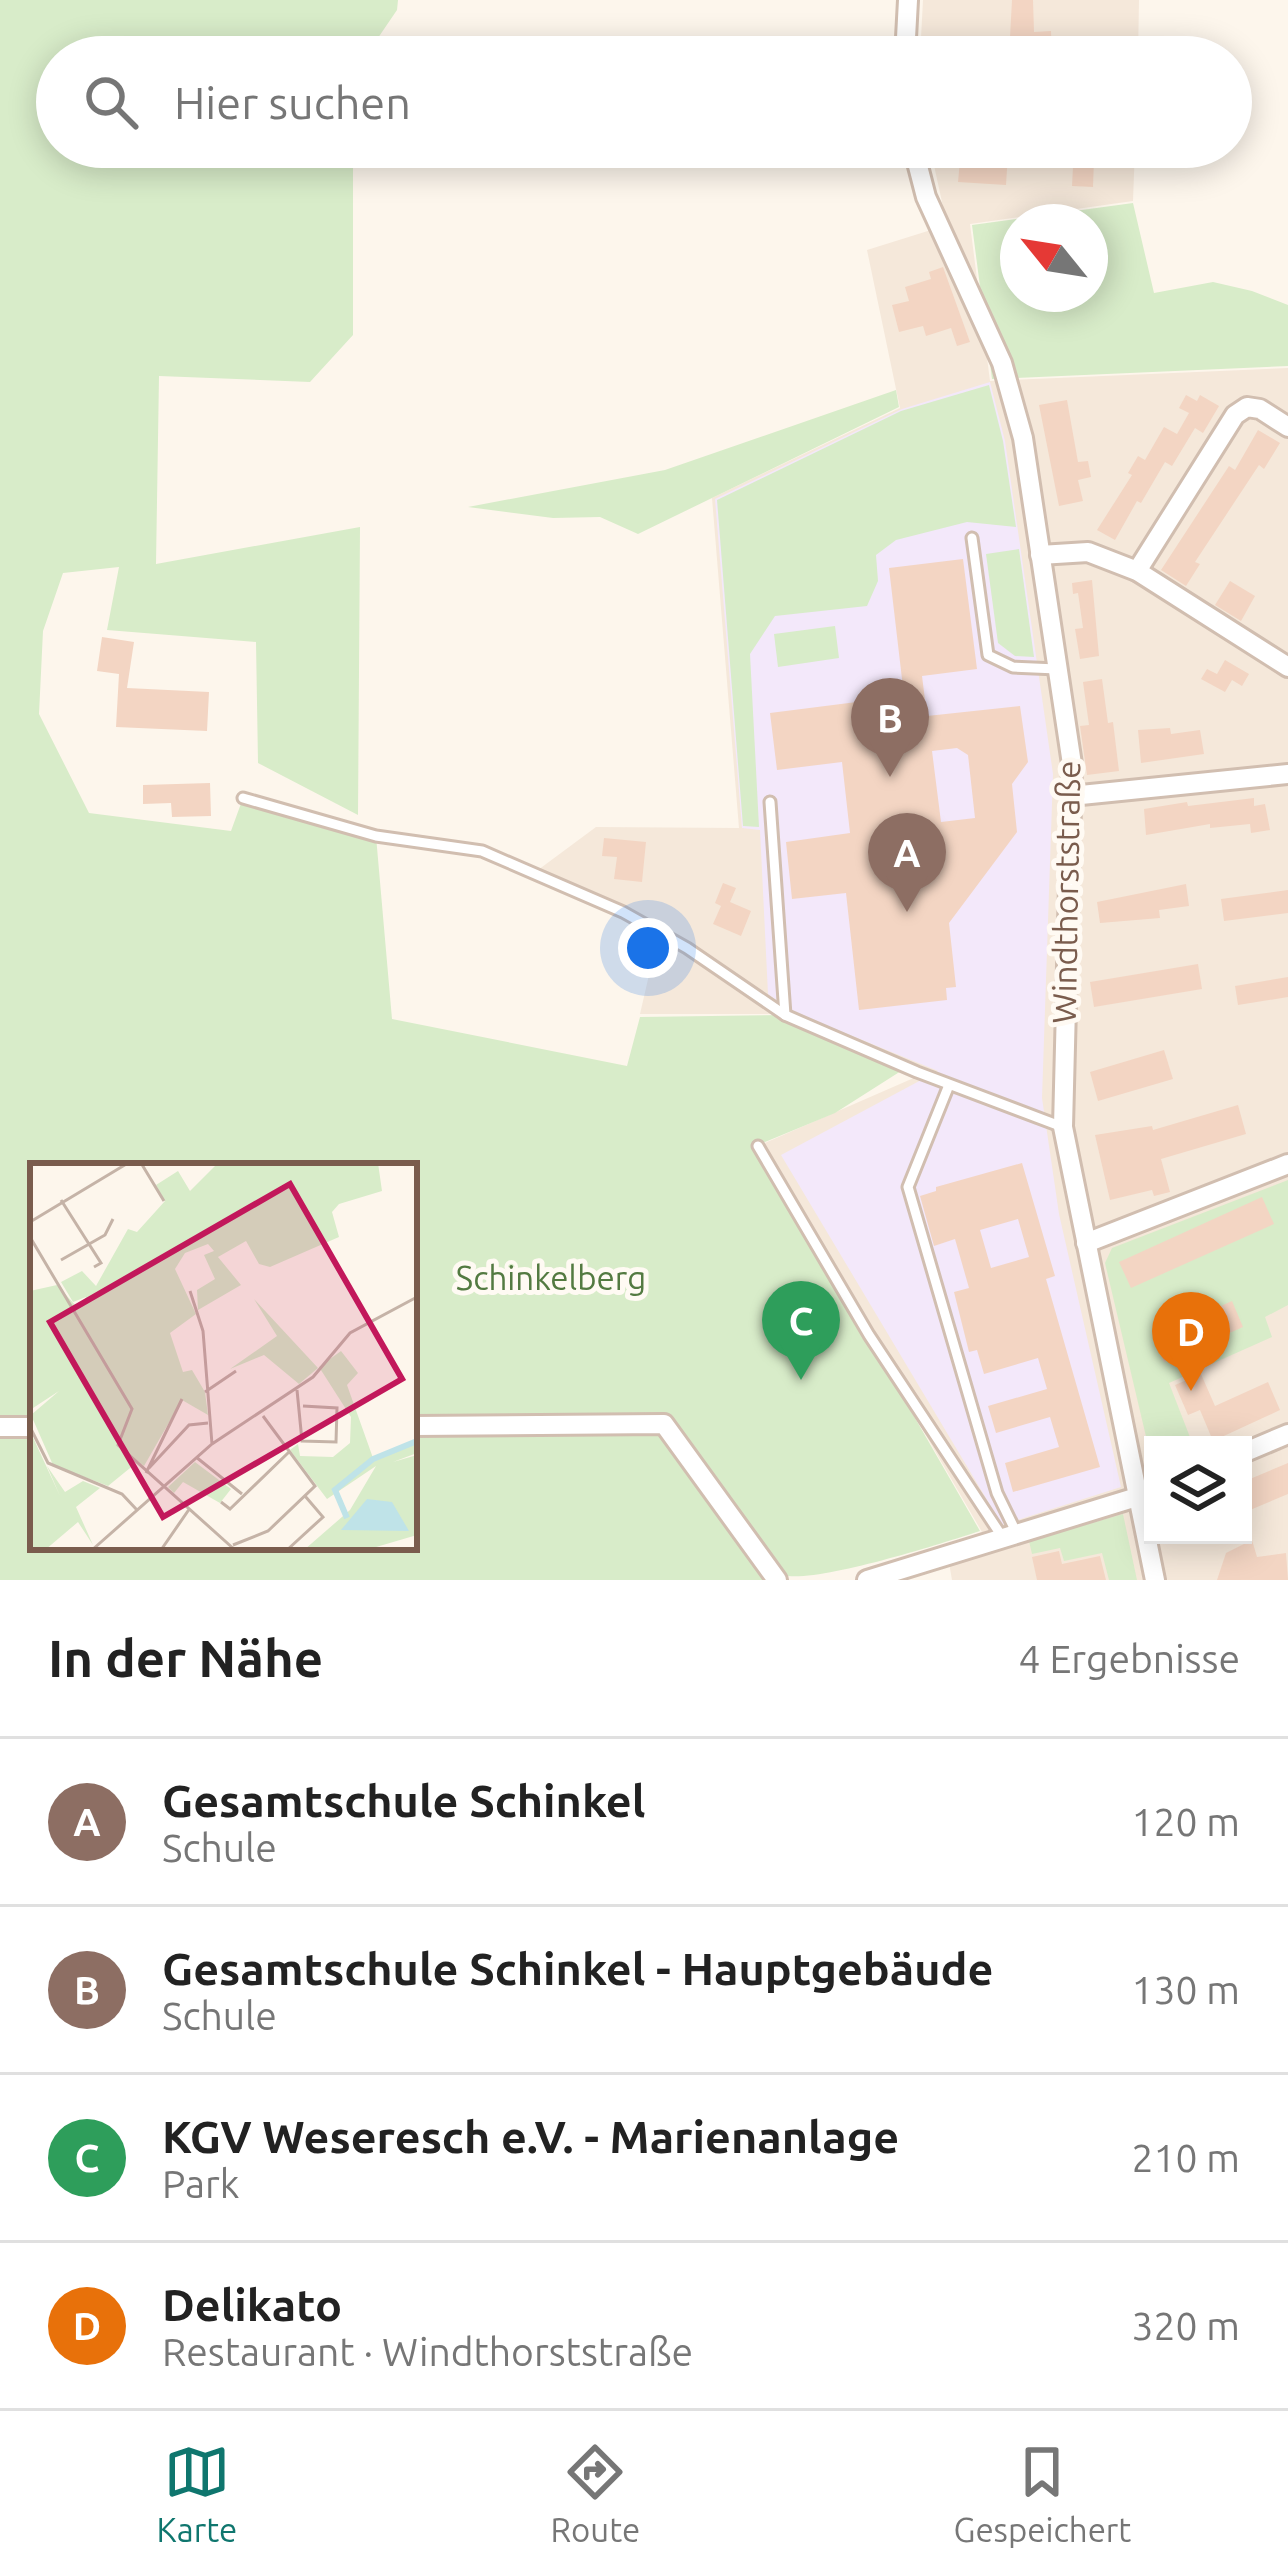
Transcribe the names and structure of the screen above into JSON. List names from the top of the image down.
{
  "streets": {
    "street": ["Windthorststraße"]
  },
  "parks": ["Schinkelberg"],
  "north": "top left",
  "page": {
    "search": "Hier suchen",
    "pins": [
      "B",
      "A",
      "C",
      "D"
    ],
    "heading": ["In der Nähe", "4 Ergebnisse"],
    "list": [
      {
        "mark": "A",
        "name": "Gesamtschule Schinkel",
        "note": "Schule",
        "value": "120 m"
      },
      {
        "mark": "B",
        "name": "Gesamtschule Schinkel - Hauptgebäude",
        "note": "Schule",
        "value": "130 m"
      },
      {
        "mark": "C",
        "name": "KGV Weseresch e.V. - Marienanlage",
        "note": "Park",
        "value": "210 m"
      },
      {
        "mark": "D",
        "name": "Delikato",
        "note": "Restaurant · Windthorststraße",
        "value": "320 m"
      }
    ],
    "nav": ["Karte", "Route", "Gespeichert"]
  }
}
